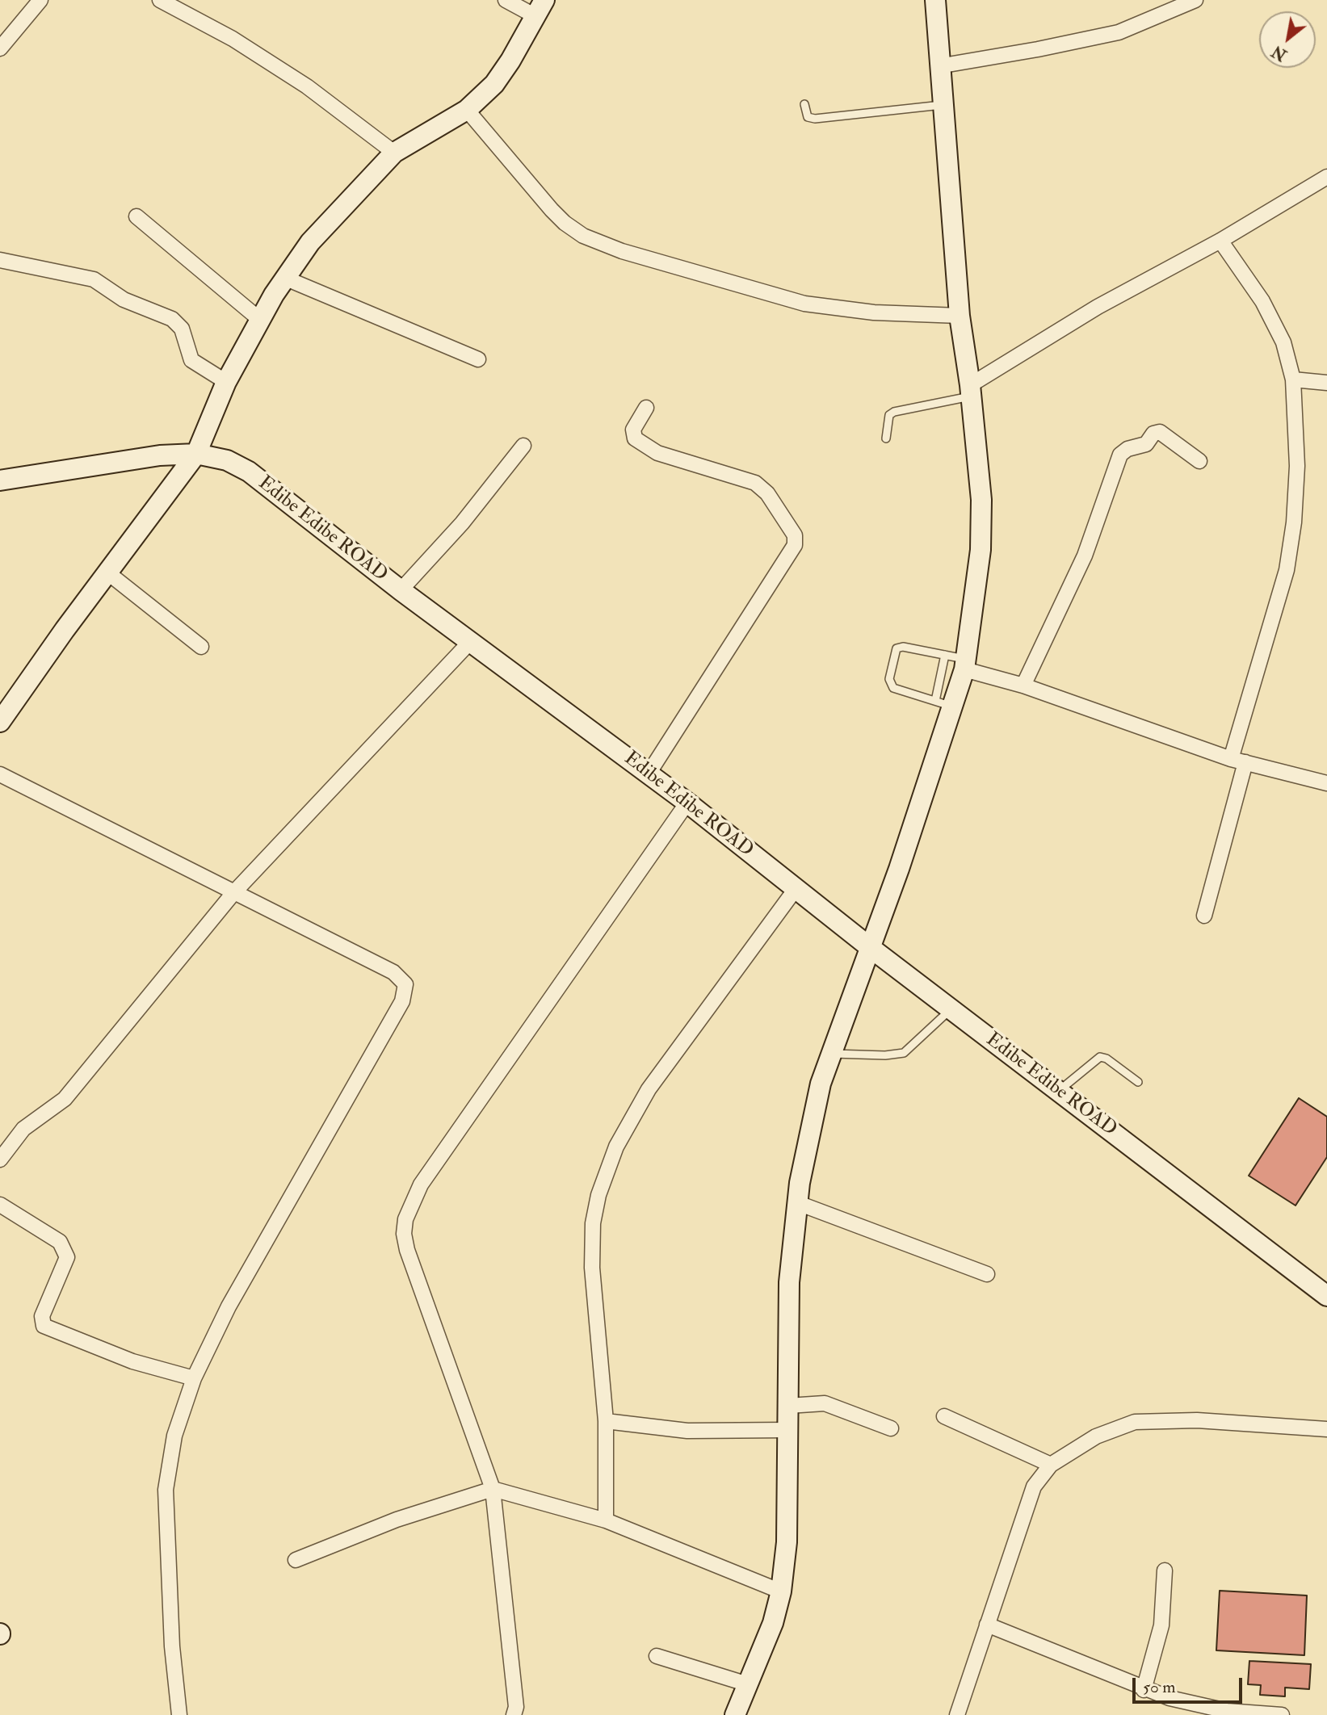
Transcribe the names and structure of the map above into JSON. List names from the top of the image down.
{
  "streets": {
    "street": ["Edibe Edibe ROAD"]
  },
  "scale_bar": "50 m",
  "north": "bottom left"
}
